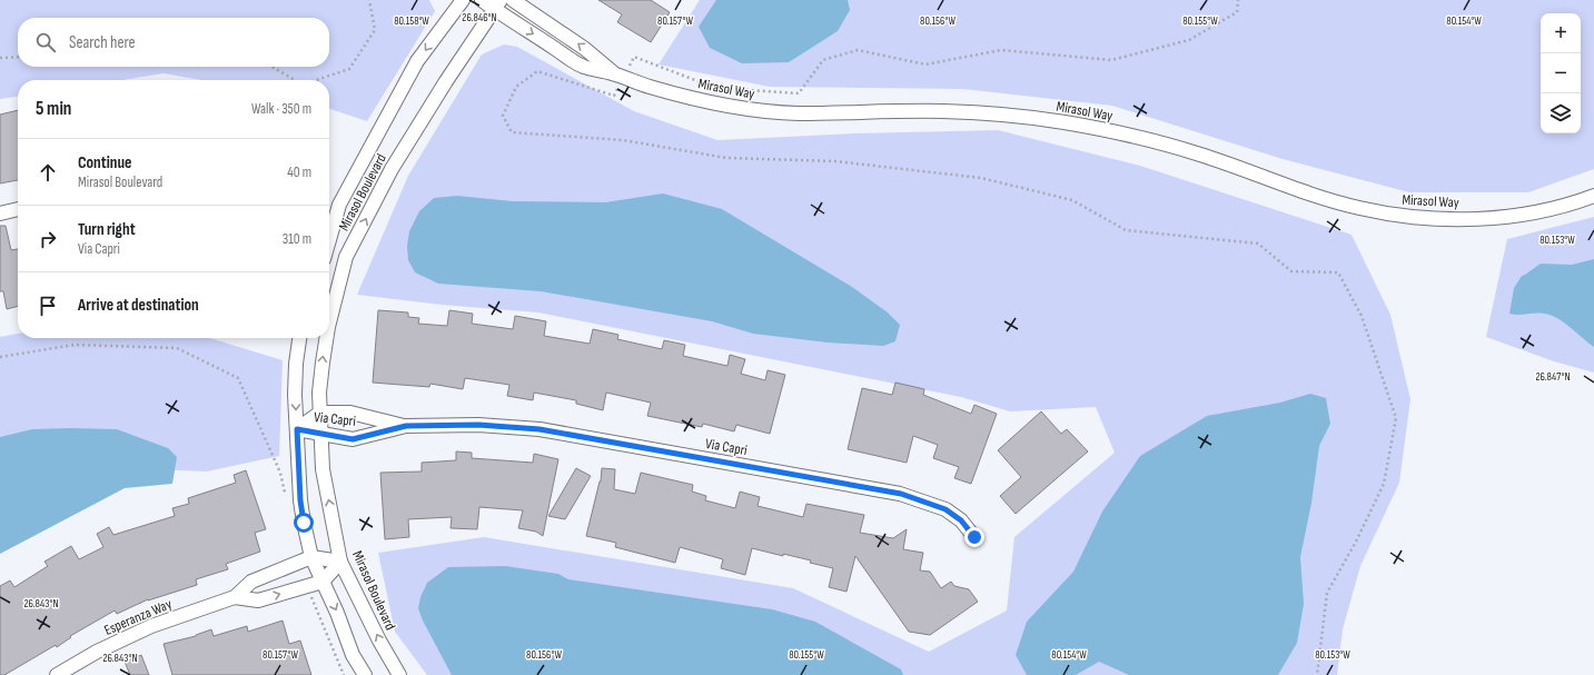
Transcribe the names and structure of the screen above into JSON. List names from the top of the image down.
{
  "streets": {
    "street": [
      "Mirasol Way",
      "Mirasol Boulevard",
      "Via Capri",
      "Esperanza Way"
    ]
  },
  "crossings": [
    ["Mirasol Way", "Mirasol Boulevard"],
    ["Mirasol Boulevard", "Via Capri"],
    ["Mirasol Boulevard", "Esperanza Way"]
  ],
  "page": {
    "map_buttons": ["+", "−"],
    "search": "Search here",
    "heading": ["5 min", "Walk · 350 m"],
    "list": [
      ["Continue", "Mirasol Boulevard", "40 m"],
      ["Turn right", "Via Capri", "310 m"],
      "Arrive at destination"
    ]
  },
  "coordinates": [
    "26.846°N",
    "80.158°W",
    "80.157°W",
    "80.156°W",
    "80.155°W",
    "80.154°W",
    "80.153°W",
    "26.847°N",
    "26.843°N"
  ]
}
